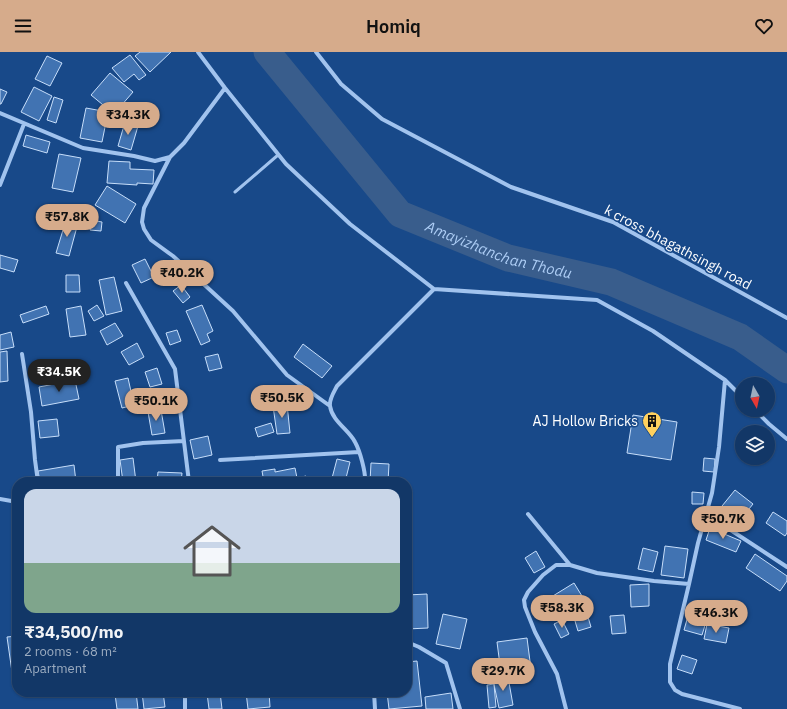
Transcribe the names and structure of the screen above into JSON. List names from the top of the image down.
{
  "streets": {
    "street": ["k cross bhagathsingh road"]
  },
  "water": ["Amayizhanchan Thodu"],
  "places": {
    "building": ["AJ Hollow Bricks"]
  },
  "north": "bottom",
  "page": {
    "header": "Homiq",
    "price": [
      "₹34.3K",
      "₹57.8K",
      "₹40.2K",
      "₹34.5K",
      "₹50.5K",
      "₹50.1K",
      "₹50.7K",
      "₹58.3K",
      "₹46.3K",
      "₹29.7K"
    ],
    "list": [
      {
        "name": "₹34,500/mo",
        "note": "2 rooms · 68 m² · Apartment"
      }
    ]
  }
}
